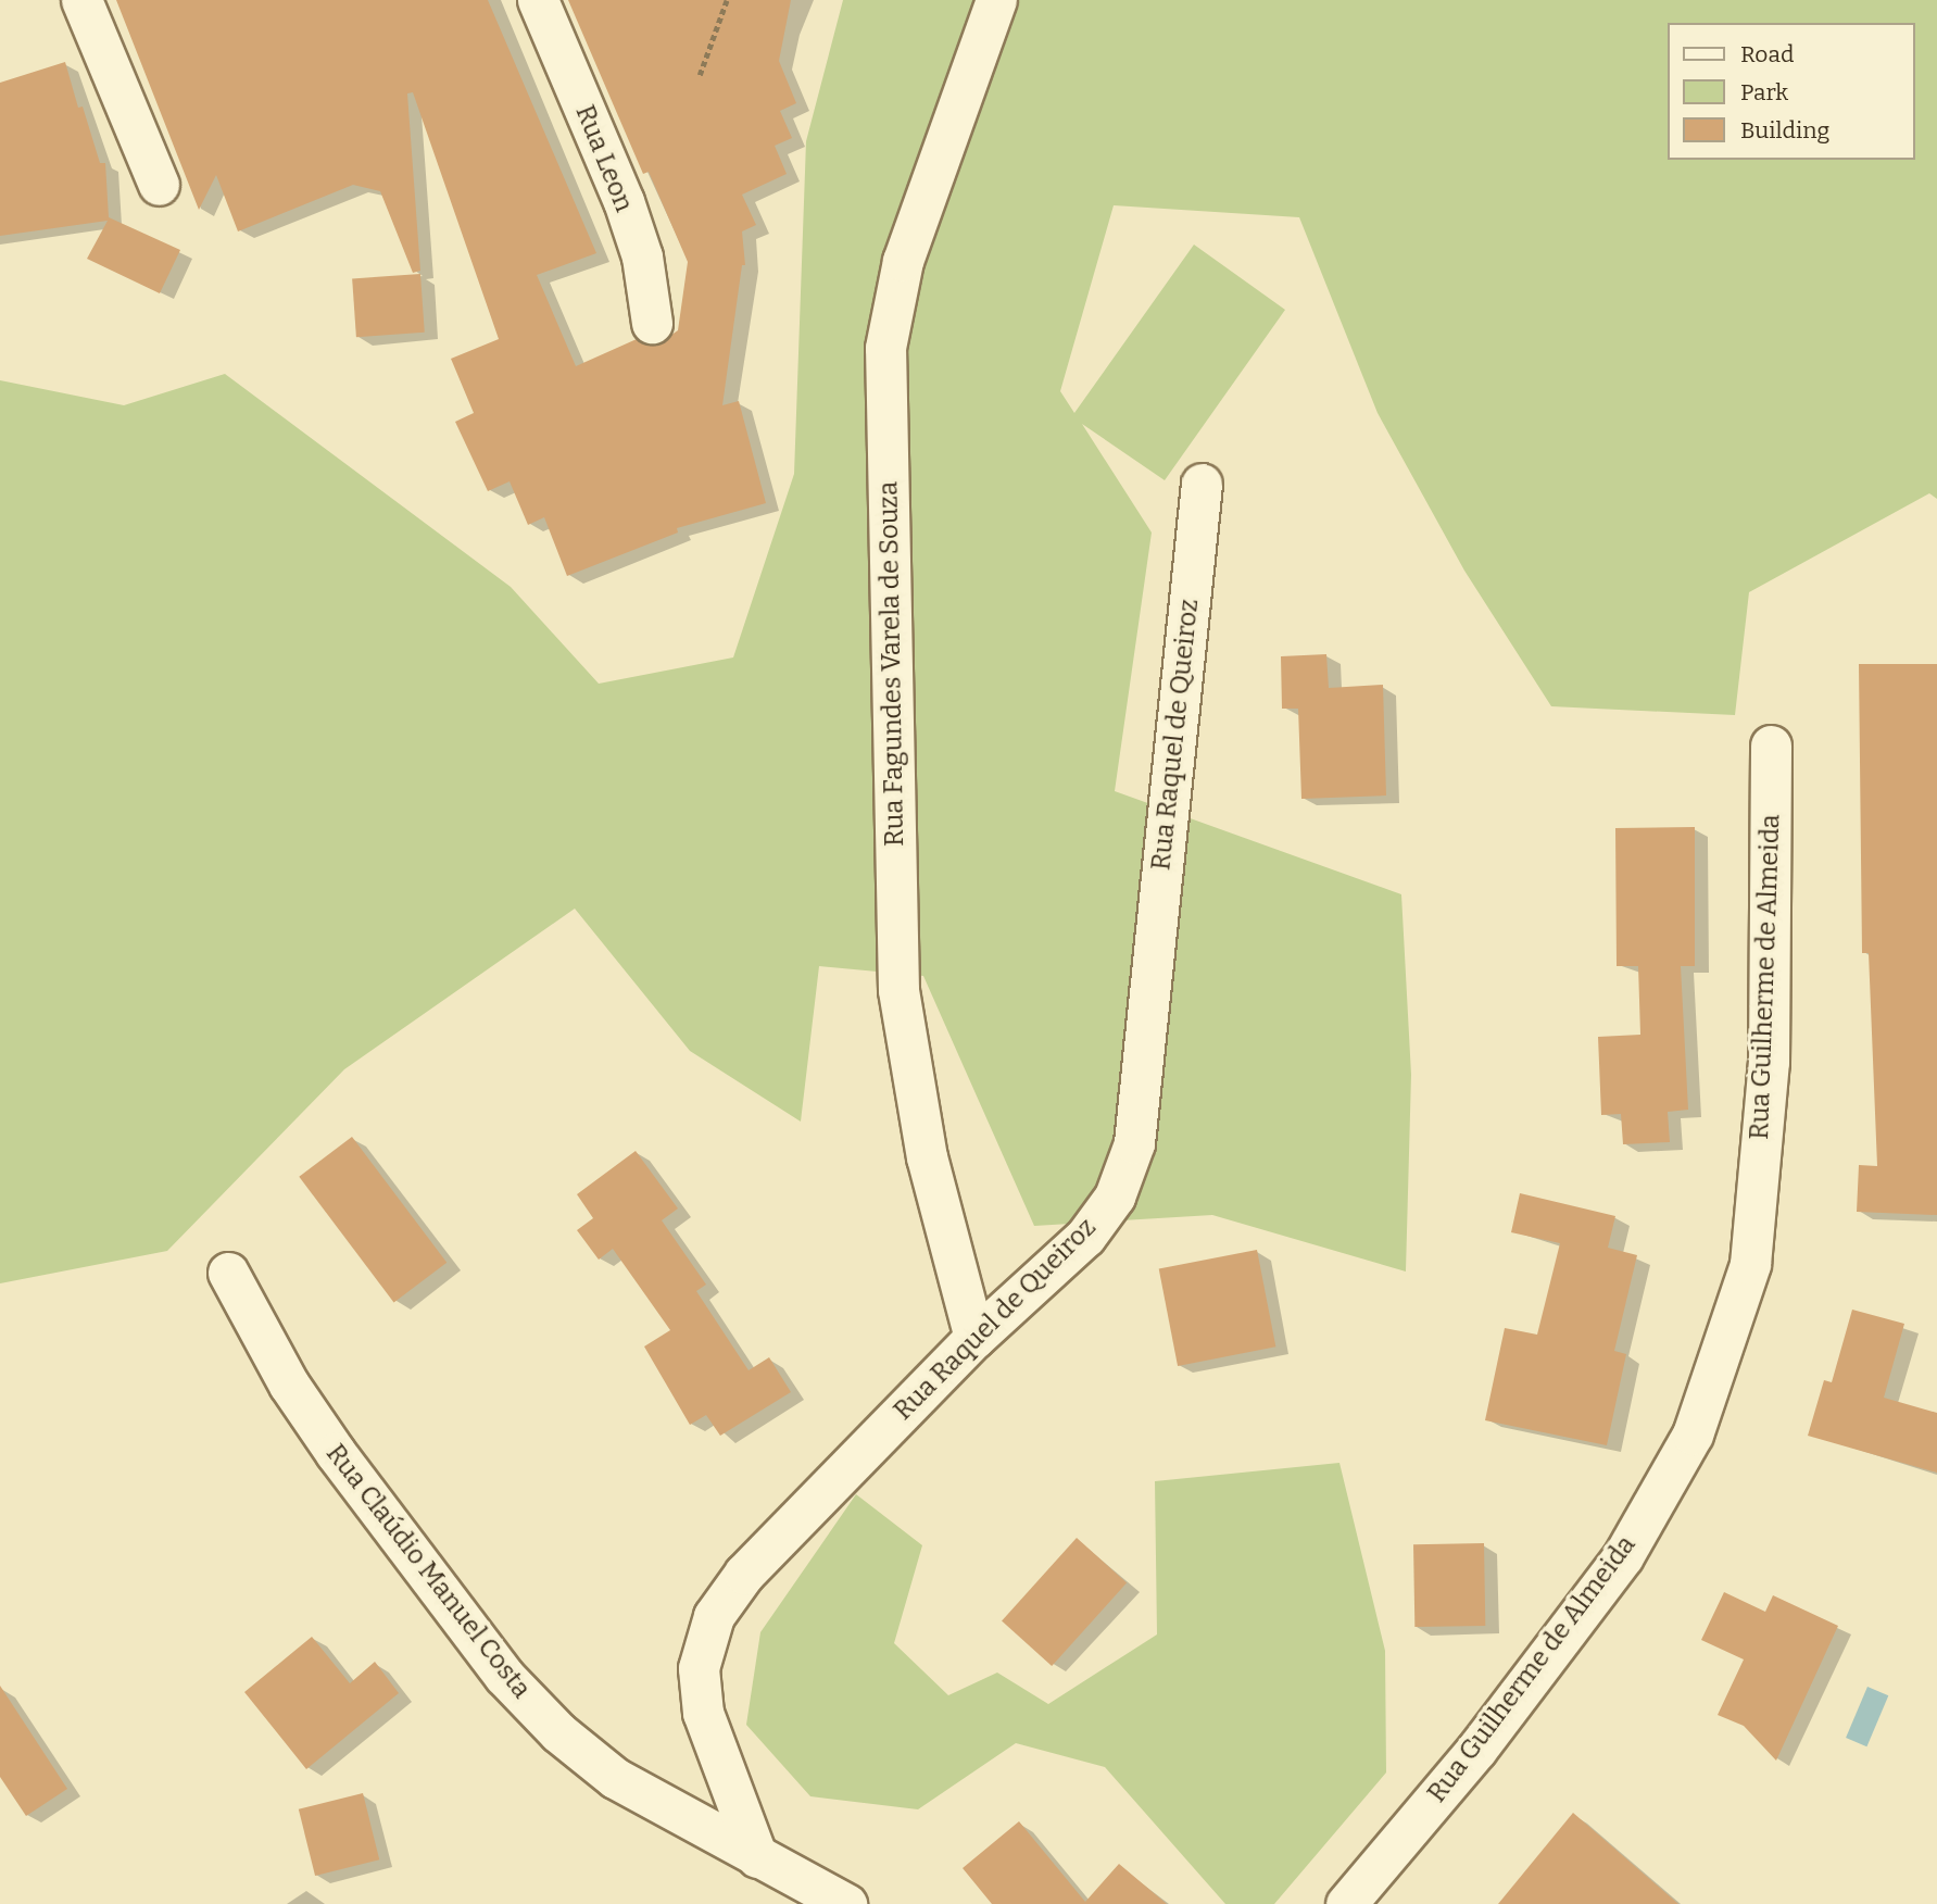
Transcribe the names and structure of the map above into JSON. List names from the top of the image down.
{
  "streets": {
    "street": [
      "Rua Leon",
      "Rua Fagundes Varela de Souza",
      "Rua Raquel de Queiroz",
      "Rua Guilherme de Almeida",
      "Rua Claúdio Manuel Costa"
    ]
  },
  "crossings": [
    ["Rua Fagundes Varela de Souza", "Rua Raquel de Queiroz"],
    ["Rua Raquel de Queiroz", "Rua Claúdio Manuel Costa"]
  ],
  "legend": ["Road", "Park", "Building"]
}
